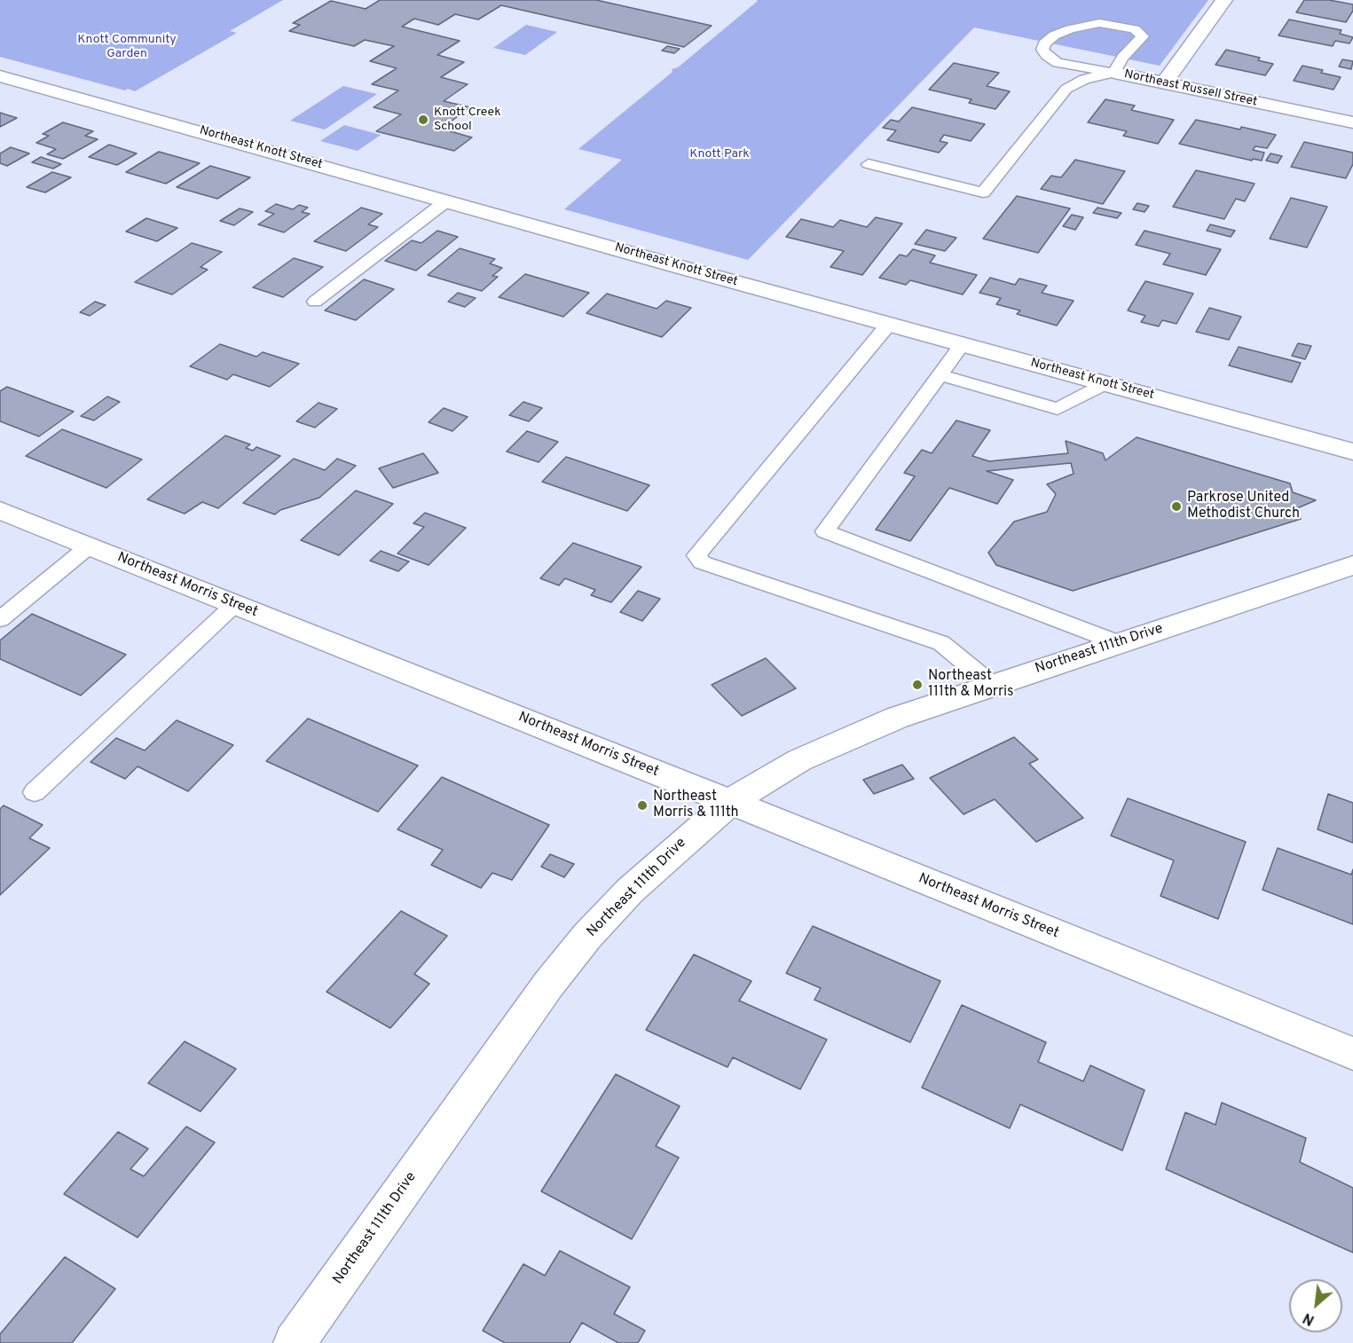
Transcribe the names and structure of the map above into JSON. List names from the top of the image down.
{
  "streets": {
    "street": [
      "Northeast Russell Street",
      "Northeast Knott Street",
      "Northeast Morris Street",
      "Northeast 111th Drive"
    ]
  },
  "crossings": [
    ["Northeast Morris Street", "Northeast 111th Drive"]
  ],
  "parks": ["Knott Community Garden", "Knott Park"],
  "places": [
    "Knott Creek School",
    "Parkrose United Methodist Church",
    "Northeast 111th & Morris",
    "Northeast Morris & 111th"
  ],
  "north": "bottom left"
}
